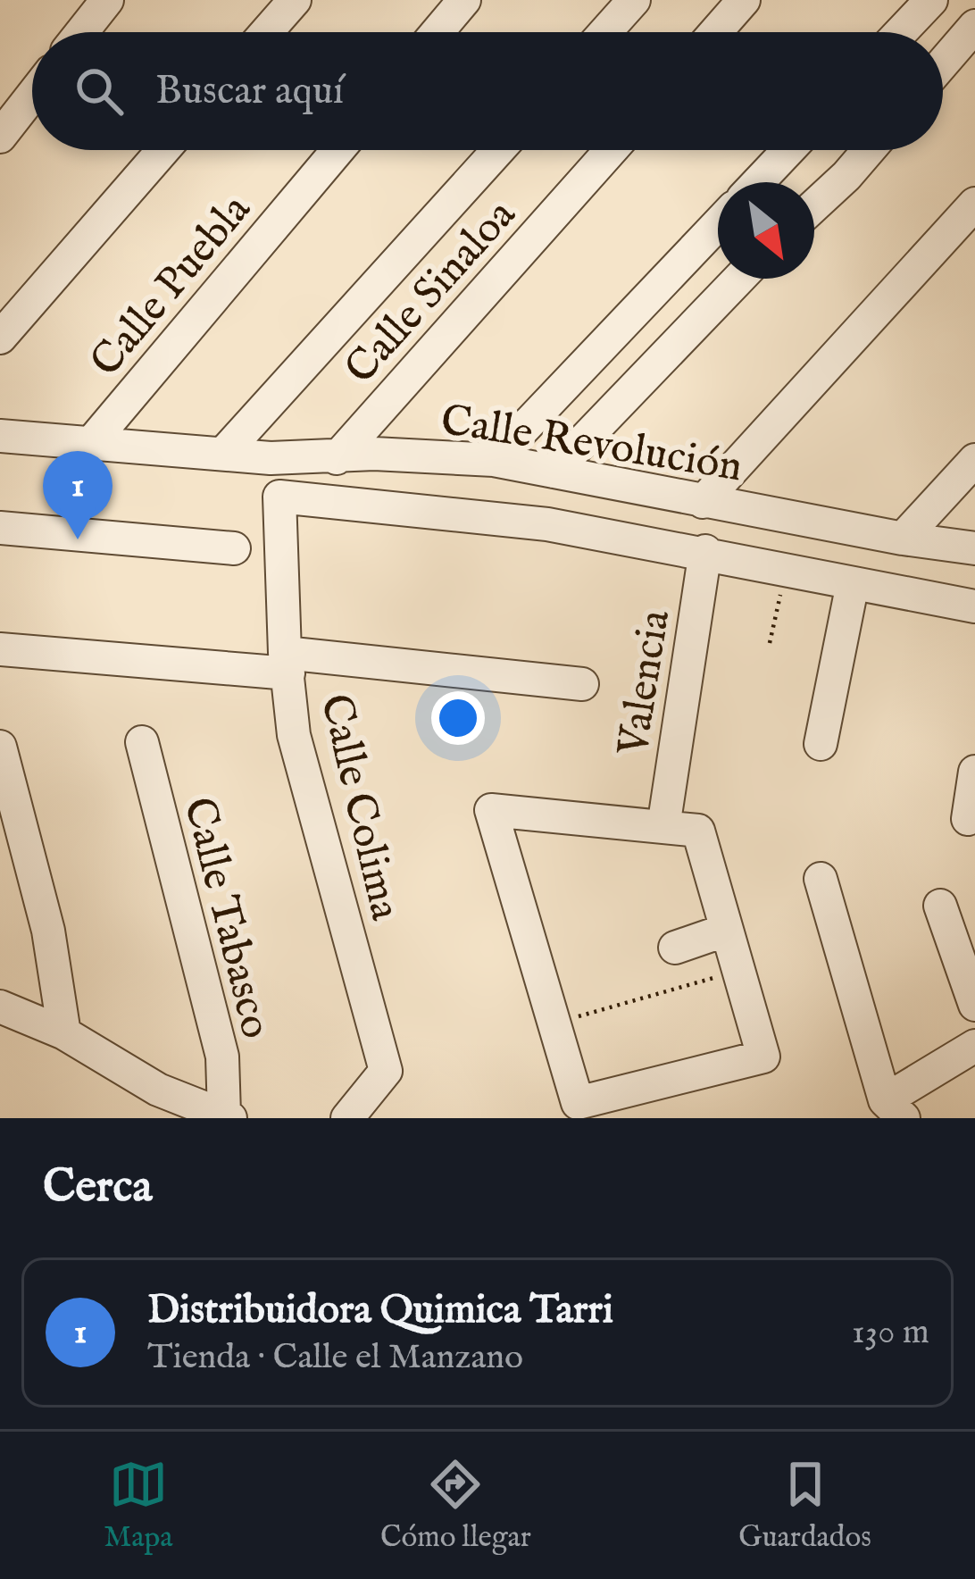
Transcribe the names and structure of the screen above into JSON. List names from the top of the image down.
{
  "streets": {
    "street": [
      "Calle Puebla",
      "Calle Sinaloa",
      "Calle Revolución",
      "Valencia",
      "Calle Colima",
      "Calle Tabasco"
    ]
  },
  "crossings": [
    ["Calle Puebla", "Calle Revolución"],
    ["Calle Sinaloa", "Calle Revolución"],
    ["Calle Revolución", "Valencia"],
    ["Calle Revolución", "Calle Colima"]
  ],
  "north": "bottom right",
  "page": {
    "search": "Buscar aquí",
    "pins": "1",
    "heading": "Cerca",
    "list": [
      {
        "mark": "1",
        "name": "Distribuidora Quimica Tarri",
        "note": "Tienda · Calle el Manzano",
        "value": "130 m"
      }
    ],
    "nav": ["Mapa", "Cómo llegar", "Guardados"]
  }
}
